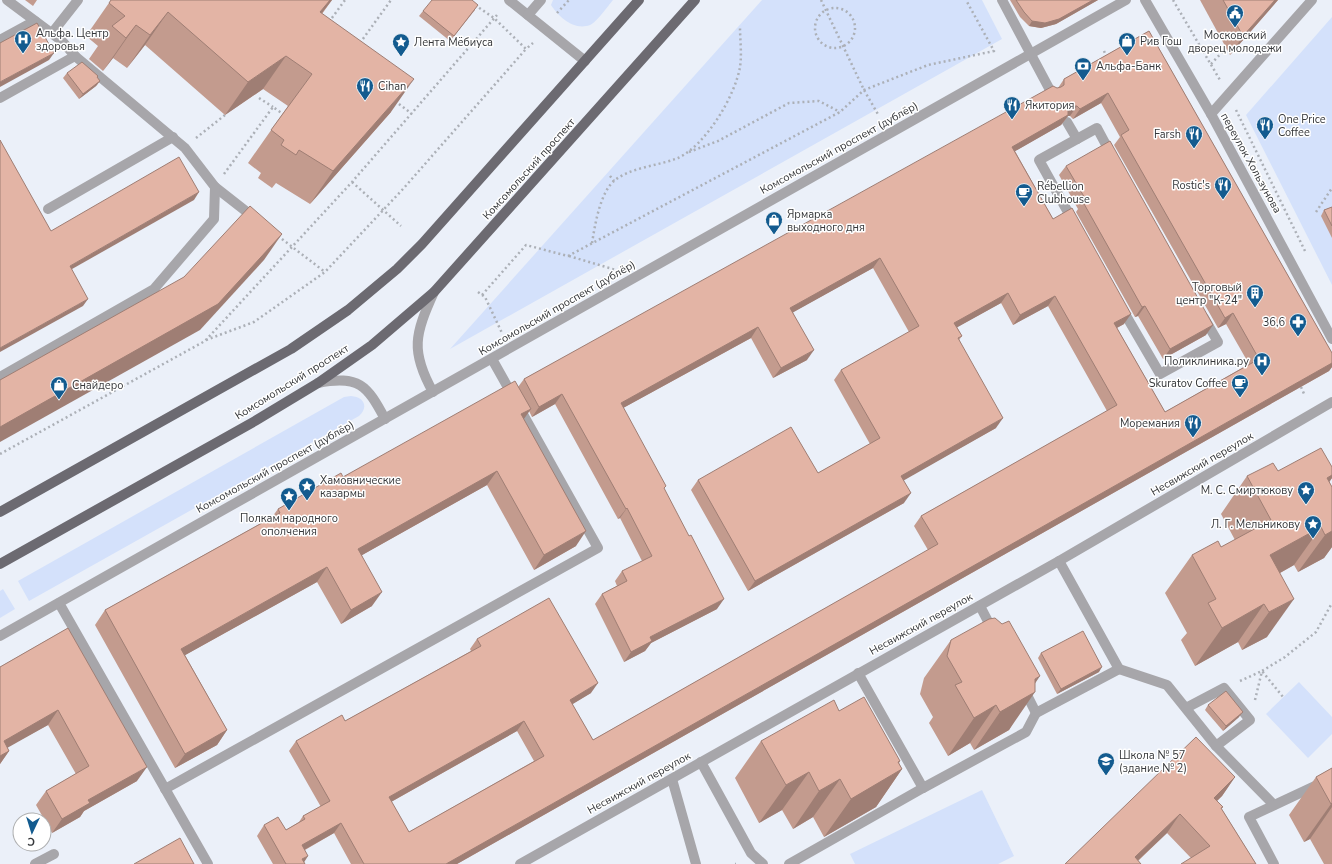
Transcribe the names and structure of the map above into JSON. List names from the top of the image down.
{
  "streets": {
    "main road": ["Комсомольский проспект"],
    "street": ["Комсомольский проспект (дублёр)", "переулок Хользунова", "Несвижский переулок"]
  },
  "places": {
    "public building": ["Московский дворец молодежи"],
    "hospital": ["Альфа. Центр здоровья", "Поликлиника.ру"],
    "shop": ["Рив Гош", "Ярмарка выходного дня", "Снайдеро"],
    "place": [
      "Лента Мёбиуса",
      "Хамовнические казармы",
      "М. С. Смиртюкову",
      "Полкам народного ополчения",
      "Л. Г. Мельникову"
    ],
    "bank": ["Альфа-Банк"],
    "restaurant": [
      "Cihan",
      "Якитория",
      "One Price Coffee",
      "Farsh",
      "Rostic's",
      "Моремания"
    ],
    "cafe": ["Rébellion Clubhouse", "Skuratov Coffee"],
    "building": ["Торговый центр \"К-24\""],
    "pharmacy": ["36,6"],
    "school or university": ["Школа № 57 (здание № 2)"]
  },
  "north": "bottom"
}
